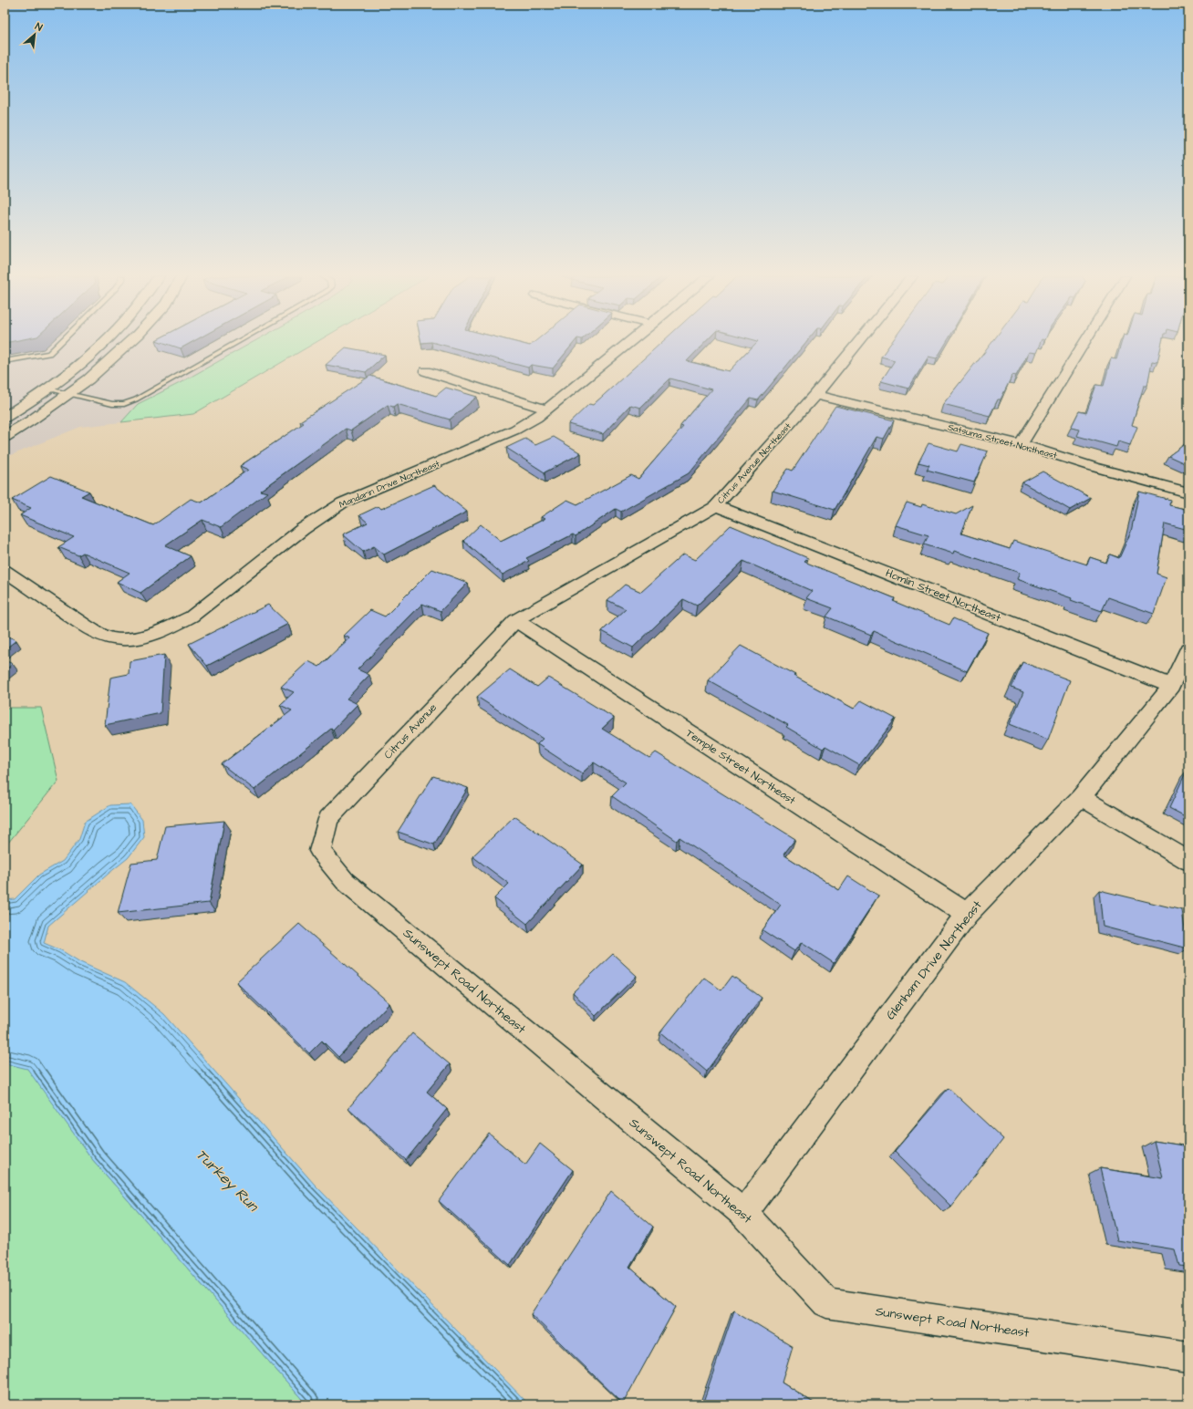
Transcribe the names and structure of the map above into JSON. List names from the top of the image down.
{
  "streets": {
    "street": [
      "Satsuma Street Northeast",
      "Citrus Avenue Northeast",
      "Mandarin Drive Northeast",
      "Homlin Street Northeast",
      "Citrus Avenue",
      "Temple Street Northeast",
      "Glenham Drive Northeast",
      "Sunswept Road Northeast"
    ]
  },
  "crossings": [
    ["Satsuma Street Northeast", "Citrus Avenue Northeast"],
    ["Citrus Avenue Northeast", "Homlin Street Northeast"],
    ["Citrus Avenue Northeast", "Citrus Avenue"],
    ["Citrus Avenue Northeast", "Temple Street Northeast"],
    ["Homlin Street Northeast", "Glenham Drive Northeast"],
    ["Citrus Avenue", "Temple Street Northeast"],
    ["Citrus Avenue", "Sunswept Road Northeast"],
    ["Temple Street Northeast", "Glenham Drive Northeast"],
    ["Glenham Drive Northeast", "Sunswept Road Northeast"]
  ],
  "water": ["Turkey Run"],
  "north": "top right"
}
